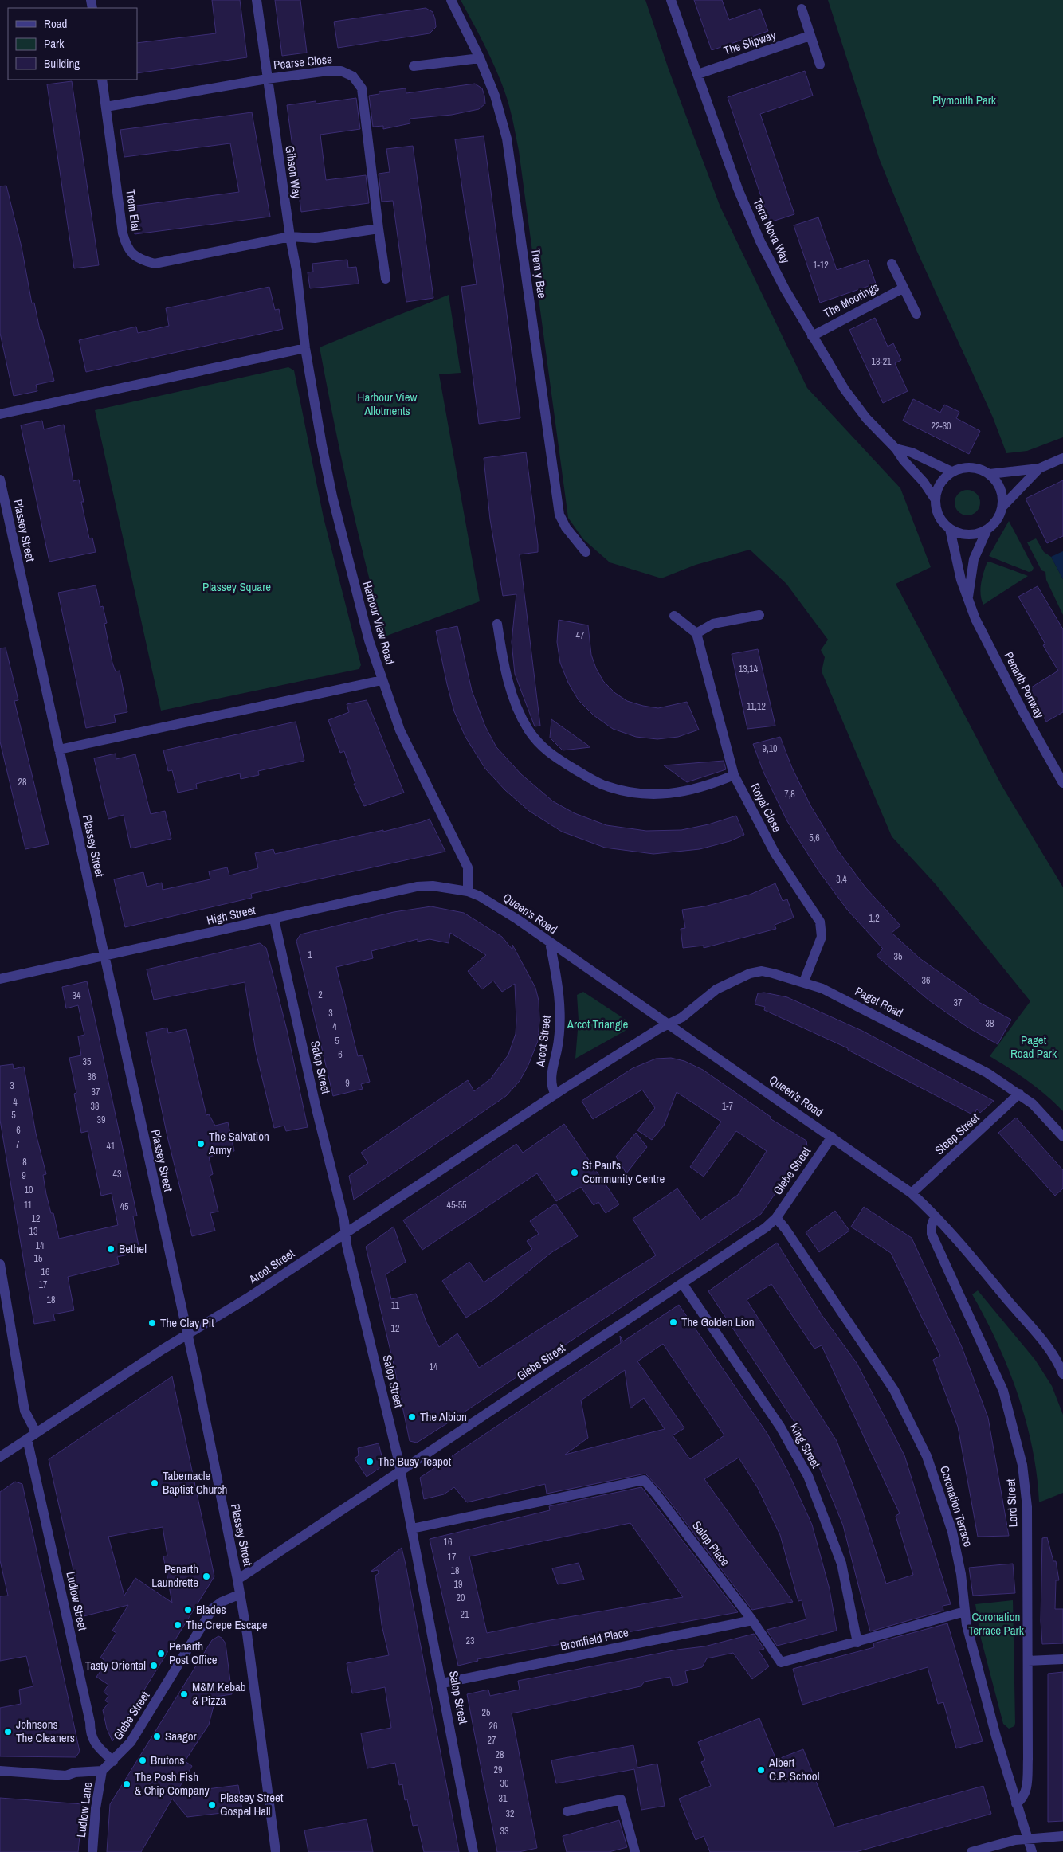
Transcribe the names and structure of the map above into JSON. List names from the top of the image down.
{
  "streets": {
    "street": [
      "The Slipway",
      "Pearse Close",
      "Gibson Way",
      "Trem Elai",
      "Terra Nova Way",
      "Trem y Bae",
      "The Moorings",
      "Plassey Street",
      "Harbour View Road",
      "Penarth Portway",
      "Royal Close",
      "Queen's Road",
      "High Street",
      "Paget Road",
      "Arcot Street",
      "Salop Street",
      "Steep Street",
      "Glebe Street",
      "King Street",
      "Lord Street",
      "Coronation Terrace",
      "Salop Place",
      "Ludlow Street",
      "Bromfield Place",
      "Ludlow Lane"
    ]
  },
  "crossings": [
    ["The Slipway", "Terra Nova Way"],
    ["Pearse Close", "Gibson Way"],
    ["Pearse Close", "Trem Elai"],
    ["Gibson Way", "Trem Elai"],
    ["Gibson Way", "Harbour View Road"],
    ["Terra Nova Way", "The Moorings"],
    ["Terra Nova Way", "Penarth Portway"],
    ["Plassey Street", "High Street"],
    ["Plassey Street", "Arcot Street"],
    ["Plassey Street", "Glebe Street"],
    ["Harbour View Road", "Queen's Road"],
    ["Harbour View Road", "High Street"],
    ["Royal Close", "Paget Road"],
    ["Queen's Road", "High Street"],
    ["Queen's Road", "Paget Road"],
    ["Queen's Road", "Arcot Street"],
    ["Queen's Road", "Steep Street"],
    ["Queen's Road", "Glebe Street"],
    ["Queen's Road", "Lord Street"],
    ["High Street", "Salop Street"],
    ["Paget Road", "Arcot Street"],
    ["Paget Road", "Steep Street"],
    ["Arcot Street", "Salop Street"],
    ["Arcot Street", "Ludlow Street"],
    ["Salop Street", "Glebe Street"],
    ["Salop Street", "Salop Place"],
    ["Salop Street", "Bromfield Place"],
    ["Glebe Street", "King Street"],
    ["Glebe Street", "Coronation Terrace"],
    ["Glebe Street", "Ludlow Street"],
    ["Glebe Street", "Ludlow Lane"],
    ["King Street", "Salop Place"],
    ["Lord Street", "Coronation Terrace"],
    ["Coronation Terrace", "Salop Place"],
    ["Salop Place", "Bromfield Place"]
  ],
  "parks": [
    "Plymouth Park",
    "Harbour View Allotments",
    "Plassey Square",
    "Arcot Triangle",
    "Paget Road Park",
    "Coronation Terrace Park"
  ],
  "places": [
    "The Salvation Army",
    "St Paul's Community Centre",
    "Bethel",
    "The Golden Lion",
    "The Clay Pit",
    "The Albion",
    "The Busy Teapot",
    "Tabernacle Baptist Church",
    "Penarth Laundrette",
    "Blades",
    "The Crepe Escape",
    "Penarth Post Office",
    "Tasty Oriental",
    "M&M Kebab & Pizza",
    "Johnsons The Cleaners",
    "Saagor",
    "Brutons",
    "Albert C.P. School",
    "The Posh Fish & Chip Company",
    "Plassey Street Gospel Hall"
  ],
  "house_numbers": [
    "1-12",
    "13-21",
    "22-30",
    "47",
    "13,14",
    "11,12",
    "9,10",
    "28",
    "7,8",
    "5,6",
    "3,4",
    "1,2",
    "1",
    "35",
    "36",
    "2",
    "34",
    "37",
    "3",
    "38",
    "4",
    "5",
    "6",
    "35",
    "36",
    "9",
    "3",
    "37",
    "4",
    "38",
    "1-7",
    "5",
    "39",
    "6",
    "7",
    "41",
    "8",
    "43",
    "9",
    "10",
    "11",
    "45-55",
    "45",
    "12",
    "13",
    "14",
    "15",
    "16",
    "17",
    "18",
    "11",
    "12",
    "14",
    "16",
    "17",
    "18",
    "19",
    "20",
    "21",
    "23",
    "25",
    "26",
    "27",
    "28",
    "29",
    "30",
    "31",
    "32",
    "33"
  ],
  "legend": ["Road", "Park", "Building"]
}
